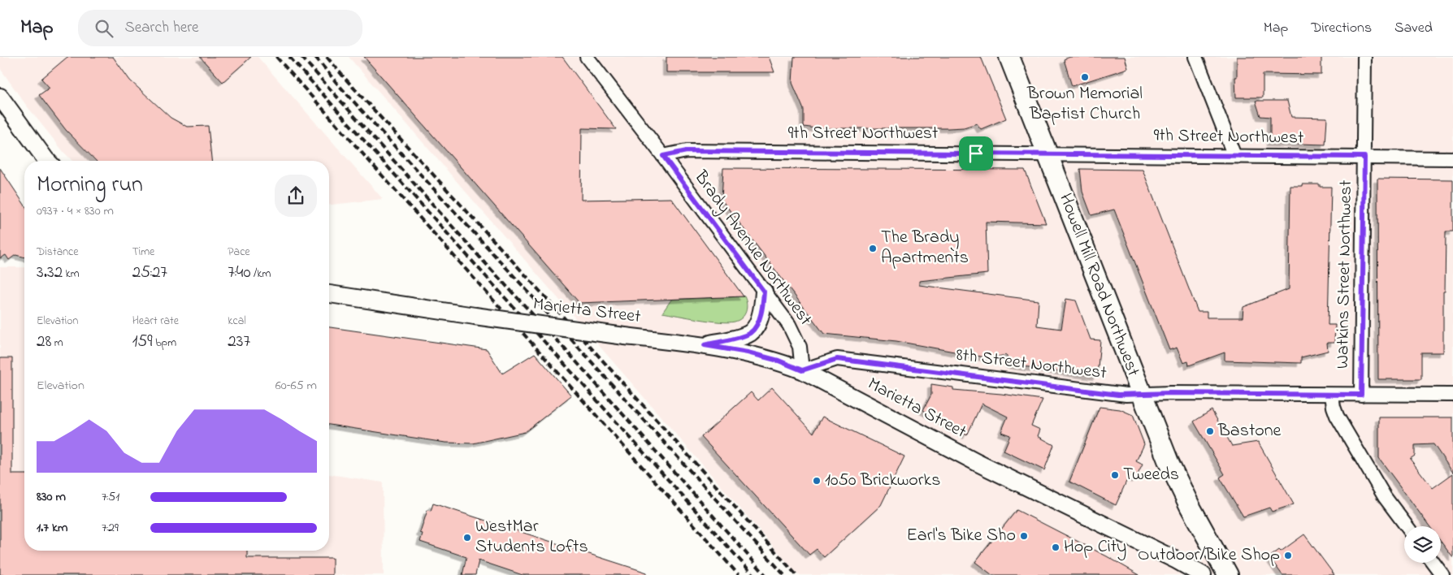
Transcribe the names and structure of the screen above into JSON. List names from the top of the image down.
{
  "streets": {
    "main road": ["Howell Mill Road Northwest"],
    "street": [
      "9th Street Northwest",
      "Brady Avenue Northwest",
      "Watkins Street Northwest",
      "Marietta Street",
      "8th Street Northwest"
    ]
  },
  "crossings": [
    ["9th Street Northwest", "Brady Avenue Northwest"],
    ["9th Street Northwest", "Watkins Street Northwest"],
    ["9th Street Northwest", "Howell Mill Road Northwest"],
    ["Brady Avenue Northwest", "Marietta Street"],
    ["Brady Avenue Northwest", "8th Street Northwest"],
    ["Watkins Street Northwest", "8th Street Northwest"],
    ["Howell Mill Road Northwest", "8th Street Northwest"],
    ["Marietta Street", "8th Street Northwest"]
  ],
  "places": [
    "Brown Memorial Baptist Church",
    "The Brady Apartments",
    "Bastone",
    "Tweeds",
    "1050 Brickworks",
    "Earl's Bike Sho",
    "WestMar Students Lofts",
    "Hop City",
    "Outdoor/Bike Shop"
  ],
  "page": {
    "header": "Map",
    "search": "Search here",
    "nav": ["Map", "Directions", "Saved"],
    "heading": ["Morning run", "09:37 · 4 × 830 m"],
    "stats": [
      ["Distance", "3.32 km"],
      ["Time", "25:27"],
      ["Pace", "7:40 /km"],
      ["Elevation", "28 m"],
      ["Heart rate", "159 bpm"],
      ["kcal", "237"]
    ],
    "chart": ["Elevation", "60–65 m"],
    "list": [
      {
        "name": "830 m",
        "note": "7:51"
      },
      {
        "name": "1.7 km",
        "note": "7:29"
      }
    ]
  }
}
